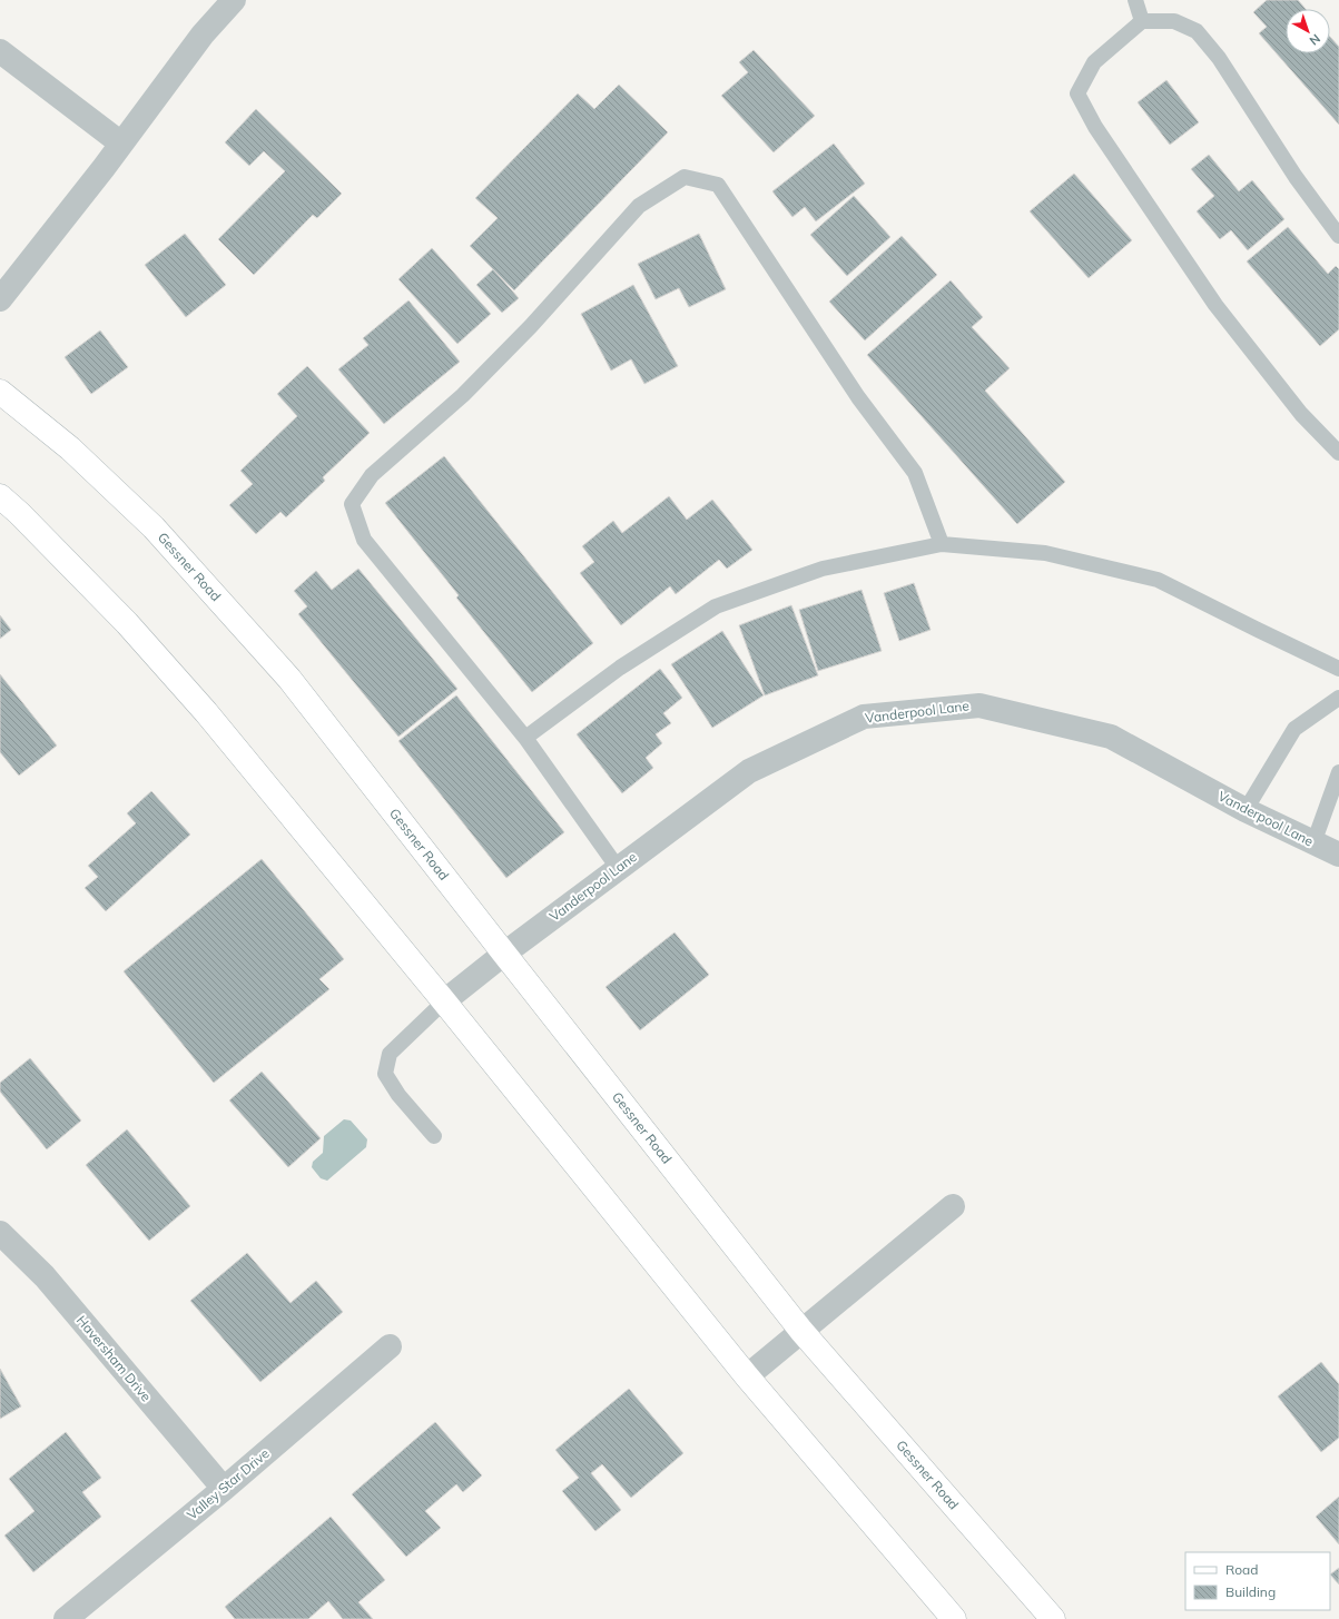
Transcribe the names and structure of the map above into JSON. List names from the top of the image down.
{
  "streets": {
    "main road": ["Gessner Road"],
    "street": ["Vanderpool Lane", "Haversham Drive", "Valley Star Drive"]
  },
  "crossings": [
    ["Gessner Road", "Vanderpool Lane"],
    ["Haversham Drive", "Valley Star Drive"]
  ],
  "legend": ["Road", "Building"],
  "north": "bottom right"
}
